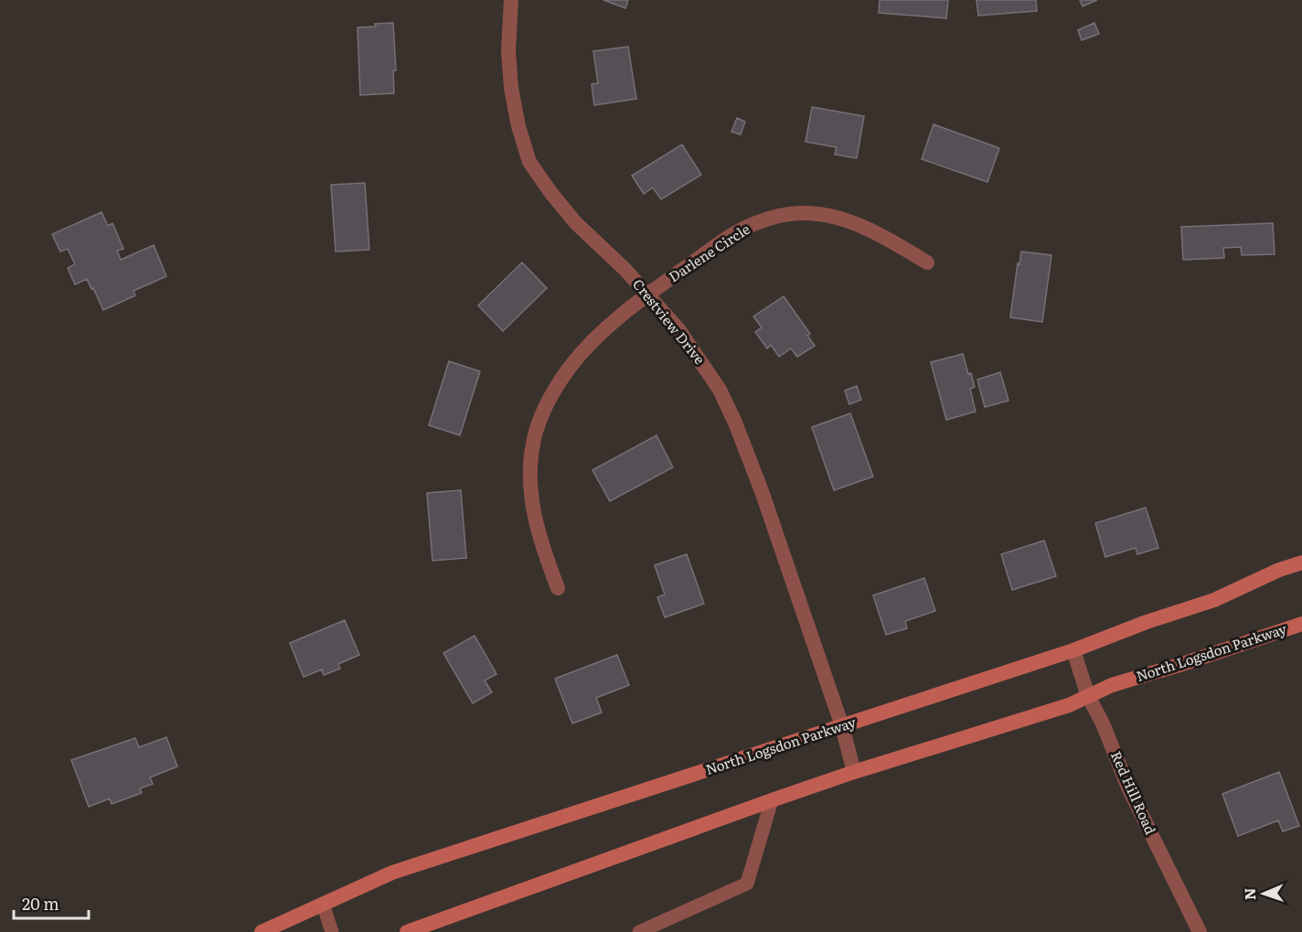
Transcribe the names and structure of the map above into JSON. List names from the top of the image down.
{
  "streets": {
    "main road": ["North Logsdon Parkway"],
    "street": ["Darlene Circle", "Crestview Drive", "Red Hill Road"]
  },
  "crossings": [
    ["Darlene Circle", "Crestview Drive"],
    ["Crestview Drive", "North Logsdon Parkway"],
    ["North Logsdon Parkway", "Red Hill Road"]
  ],
  "scale_bar": "20 m",
  "north": "left"
}
